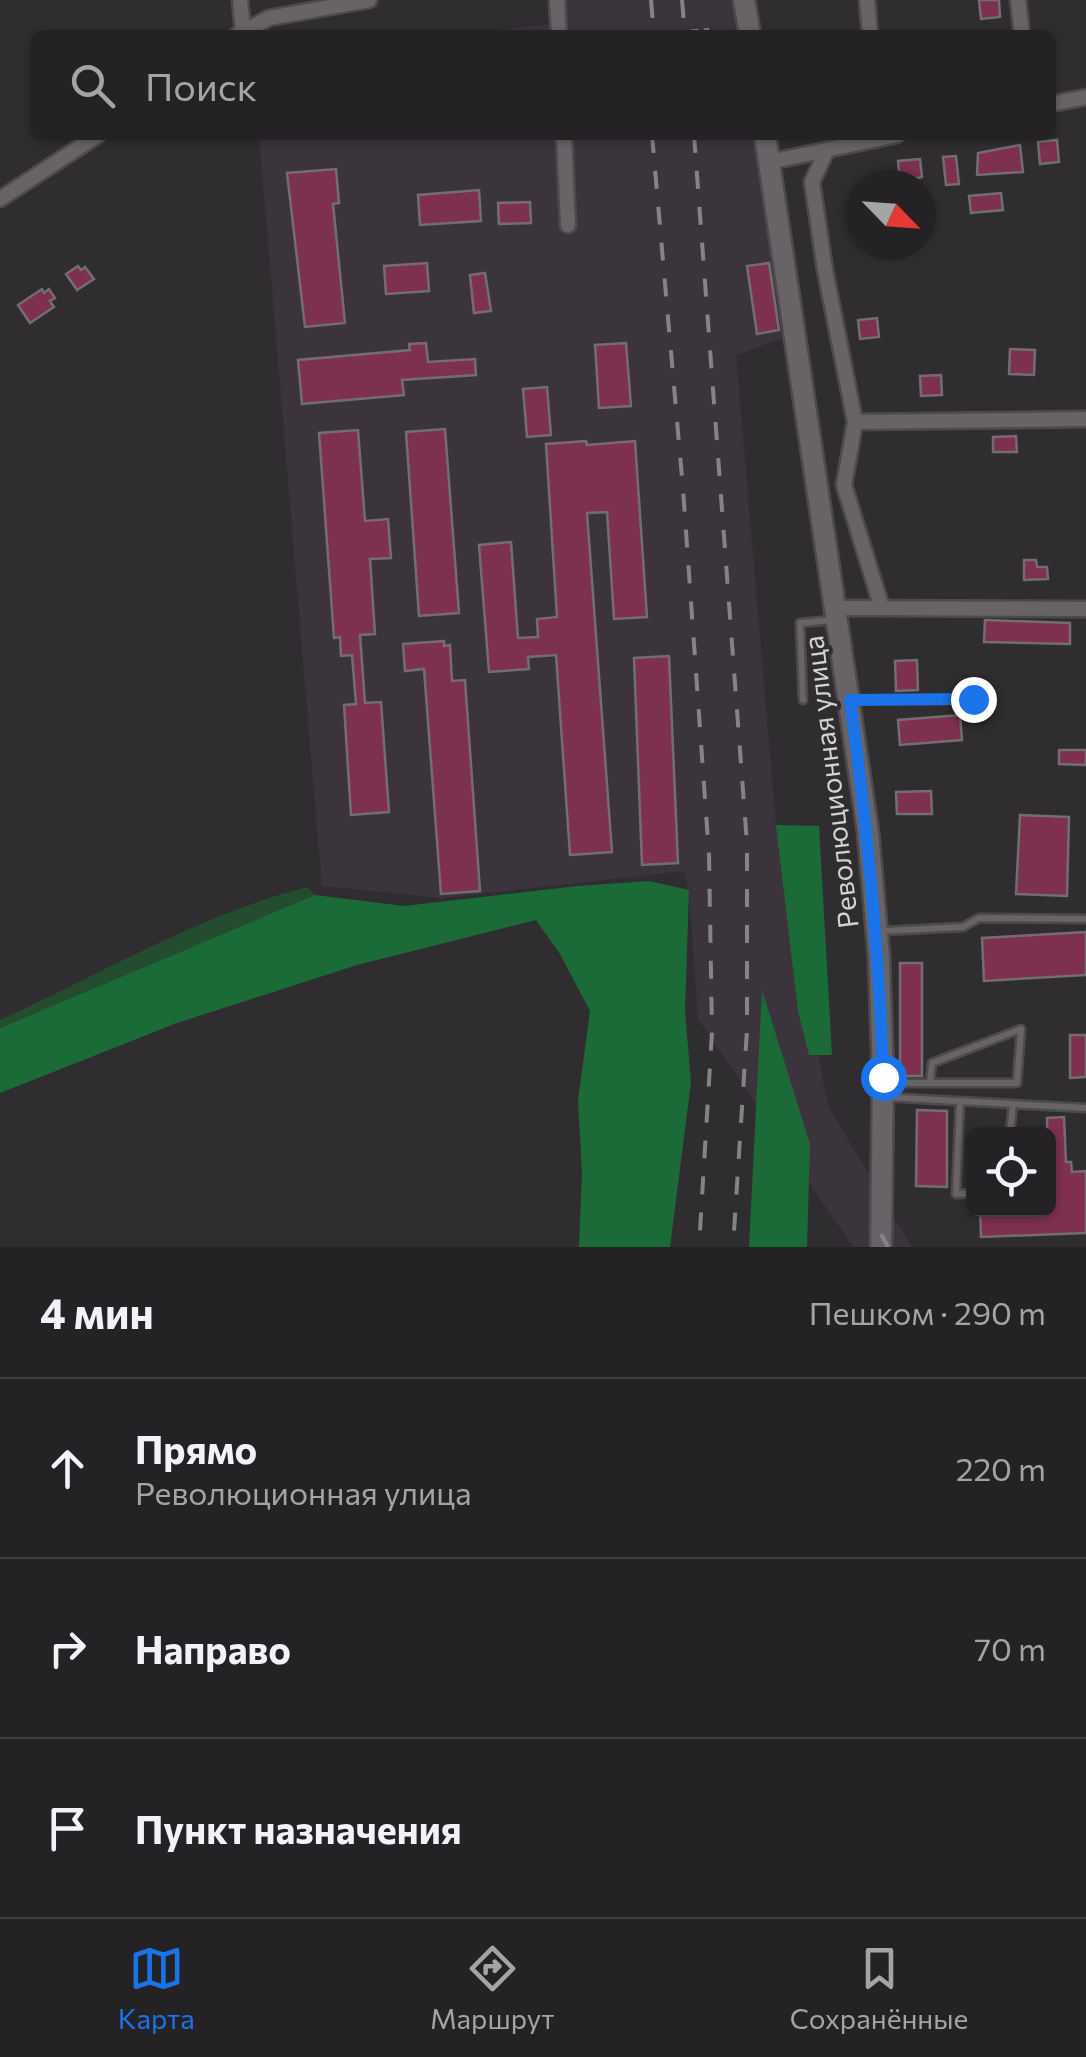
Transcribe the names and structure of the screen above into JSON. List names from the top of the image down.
{
  "streets": {
    "main road": ["Революционная улица"]
  },
  "north": "bottom right",
  "page": {
    "search": "Поиск",
    "heading": ["4 мин", "Пешком · 290 m"],
    "list": [
      ["Прямо", "Революционная улица", "220 m"],
      ["Направо", "70 m"],
      "Пункт назначения"
    ],
    "nav": ["Карта", "Маршрут", "Сохранённые"]
  }
}
